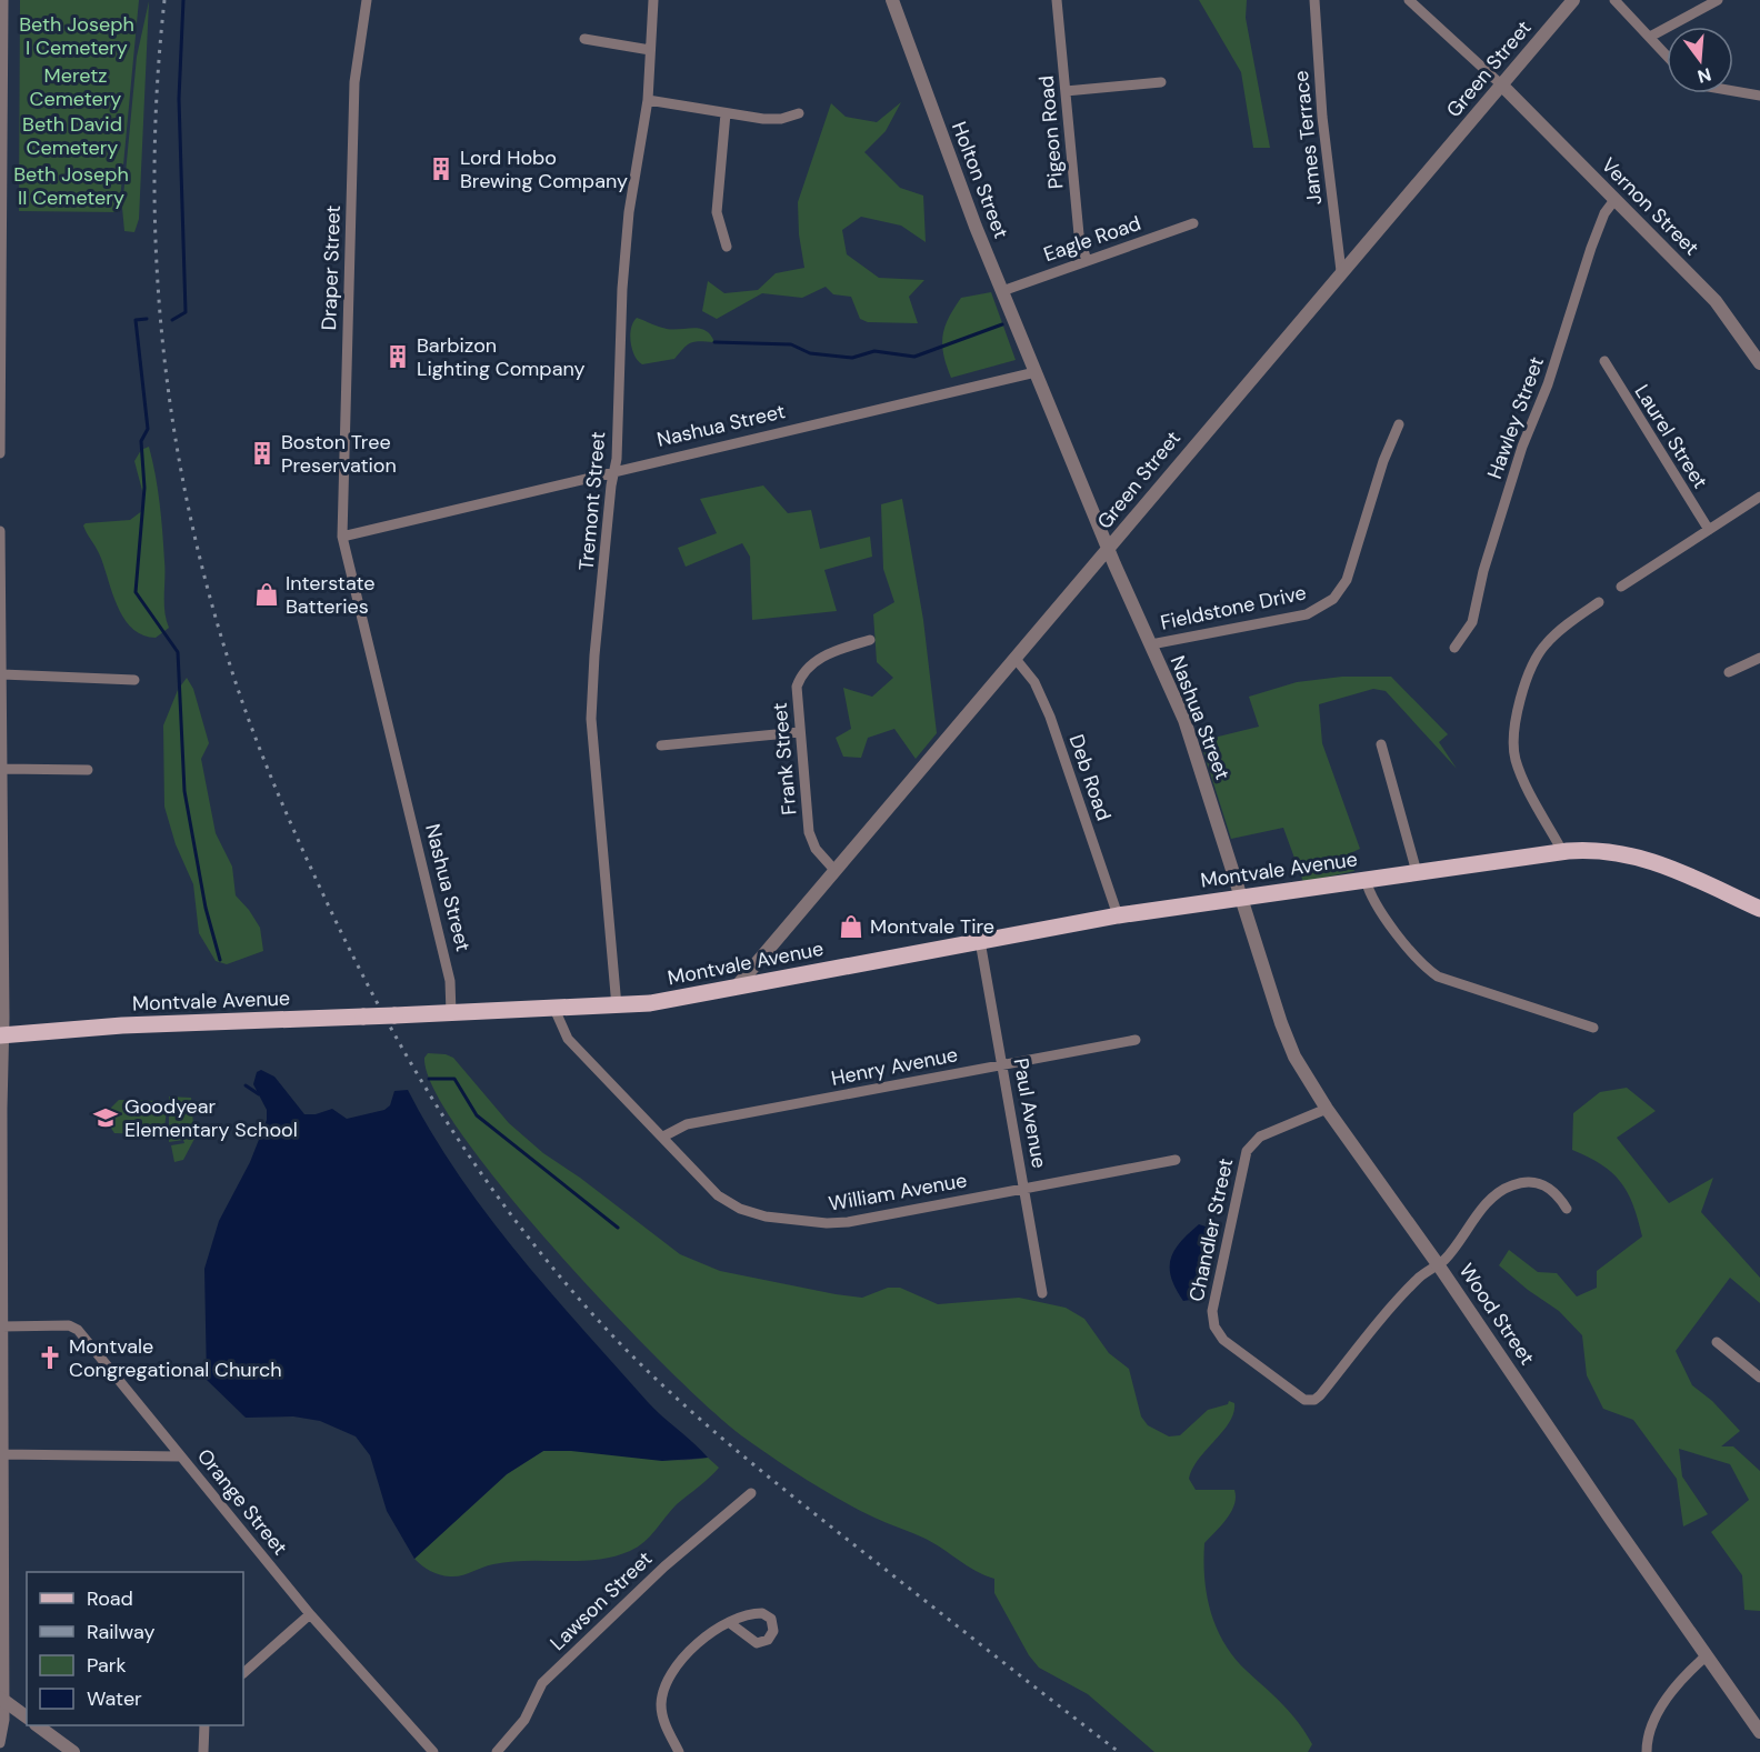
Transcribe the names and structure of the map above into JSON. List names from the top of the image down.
{
  "streets": {
    "main road": ["Montvale Avenue"],
    "street": [
      "Green Street",
      "Pigeon Road",
      "James Terrace",
      "Holton Street",
      "Vernon Street",
      "Eagle Road",
      "Draper Street",
      "Hawley Street",
      "Nashua Street",
      "Laurel Street",
      "Tremont Street",
      "Fieldstone Drive",
      "Frank Street",
      "Deb Road",
      "Henry Avenue",
      "Paul Avenue",
      "William Avenue",
      "Chandler Street",
      "Wood Street",
      "Orange Street",
      "Lawson Street"
    ]
  },
  "crossings": [
    ["Green Street", "James Terrace"],
    ["Green Street", "Vernon Street"],
    ["Green Street", "Nashua Street"],
    ["Green Street", "Frank Street"],
    ["Green Street", "Deb Road"],
    ["Green Street", "Montvale Avenue"],
    ["Pigeon Road", "Eagle Road"],
    ["Holton Street", "Eagle Road"],
    ["Holton Street", "Nashua Street"],
    ["Vernon Street", "Hawley Street"],
    ["Draper Street", "Nashua Street"],
    ["Nashua Street", "Tremont Street"],
    ["Nashua Street", "Fieldstone Drive"],
    ["Nashua Street", "Montvale Avenue"],
    ["Nashua Street", "Wood Street"],
    ["Tremont Street", "Montvale Avenue"],
    ["Deb Road", "Montvale Avenue"],
    ["Montvale Avenue", "Paul Avenue"],
    ["Montvale Avenue", "William Avenue"],
    ["Montvale Avenue", "Wood Street"],
    ["Henry Avenue", "Paul Avenue"],
    ["Henry Avenue", "William Avenue"],
    ["Paul Avenue", "William Avenue"],
    ["Chandler Street", "Wood Street"]
  ],
  "parks": [
    "Beth Joseph I Cemetery",
    "Meretz Cemetery",
    "Beth David Cemetery",
    "Beth Joseph II Cemetery"
  ],
  "places": {
    "building": ["Lord Hobo Brewing Company", "Barbizon Lighting Company", "Boston Tree Preservation"],
    "shop": ["Interstate Batteries", "Montvale Tire"],
    "school or university": ["Goodyear Elementary School"],
    "church": ["Montvale Congregational Church"]
  },
  "legend": [
    "Road",
    "Railway",
    "Park",
    "Water"
  ],
  "north": "bottom"
}
